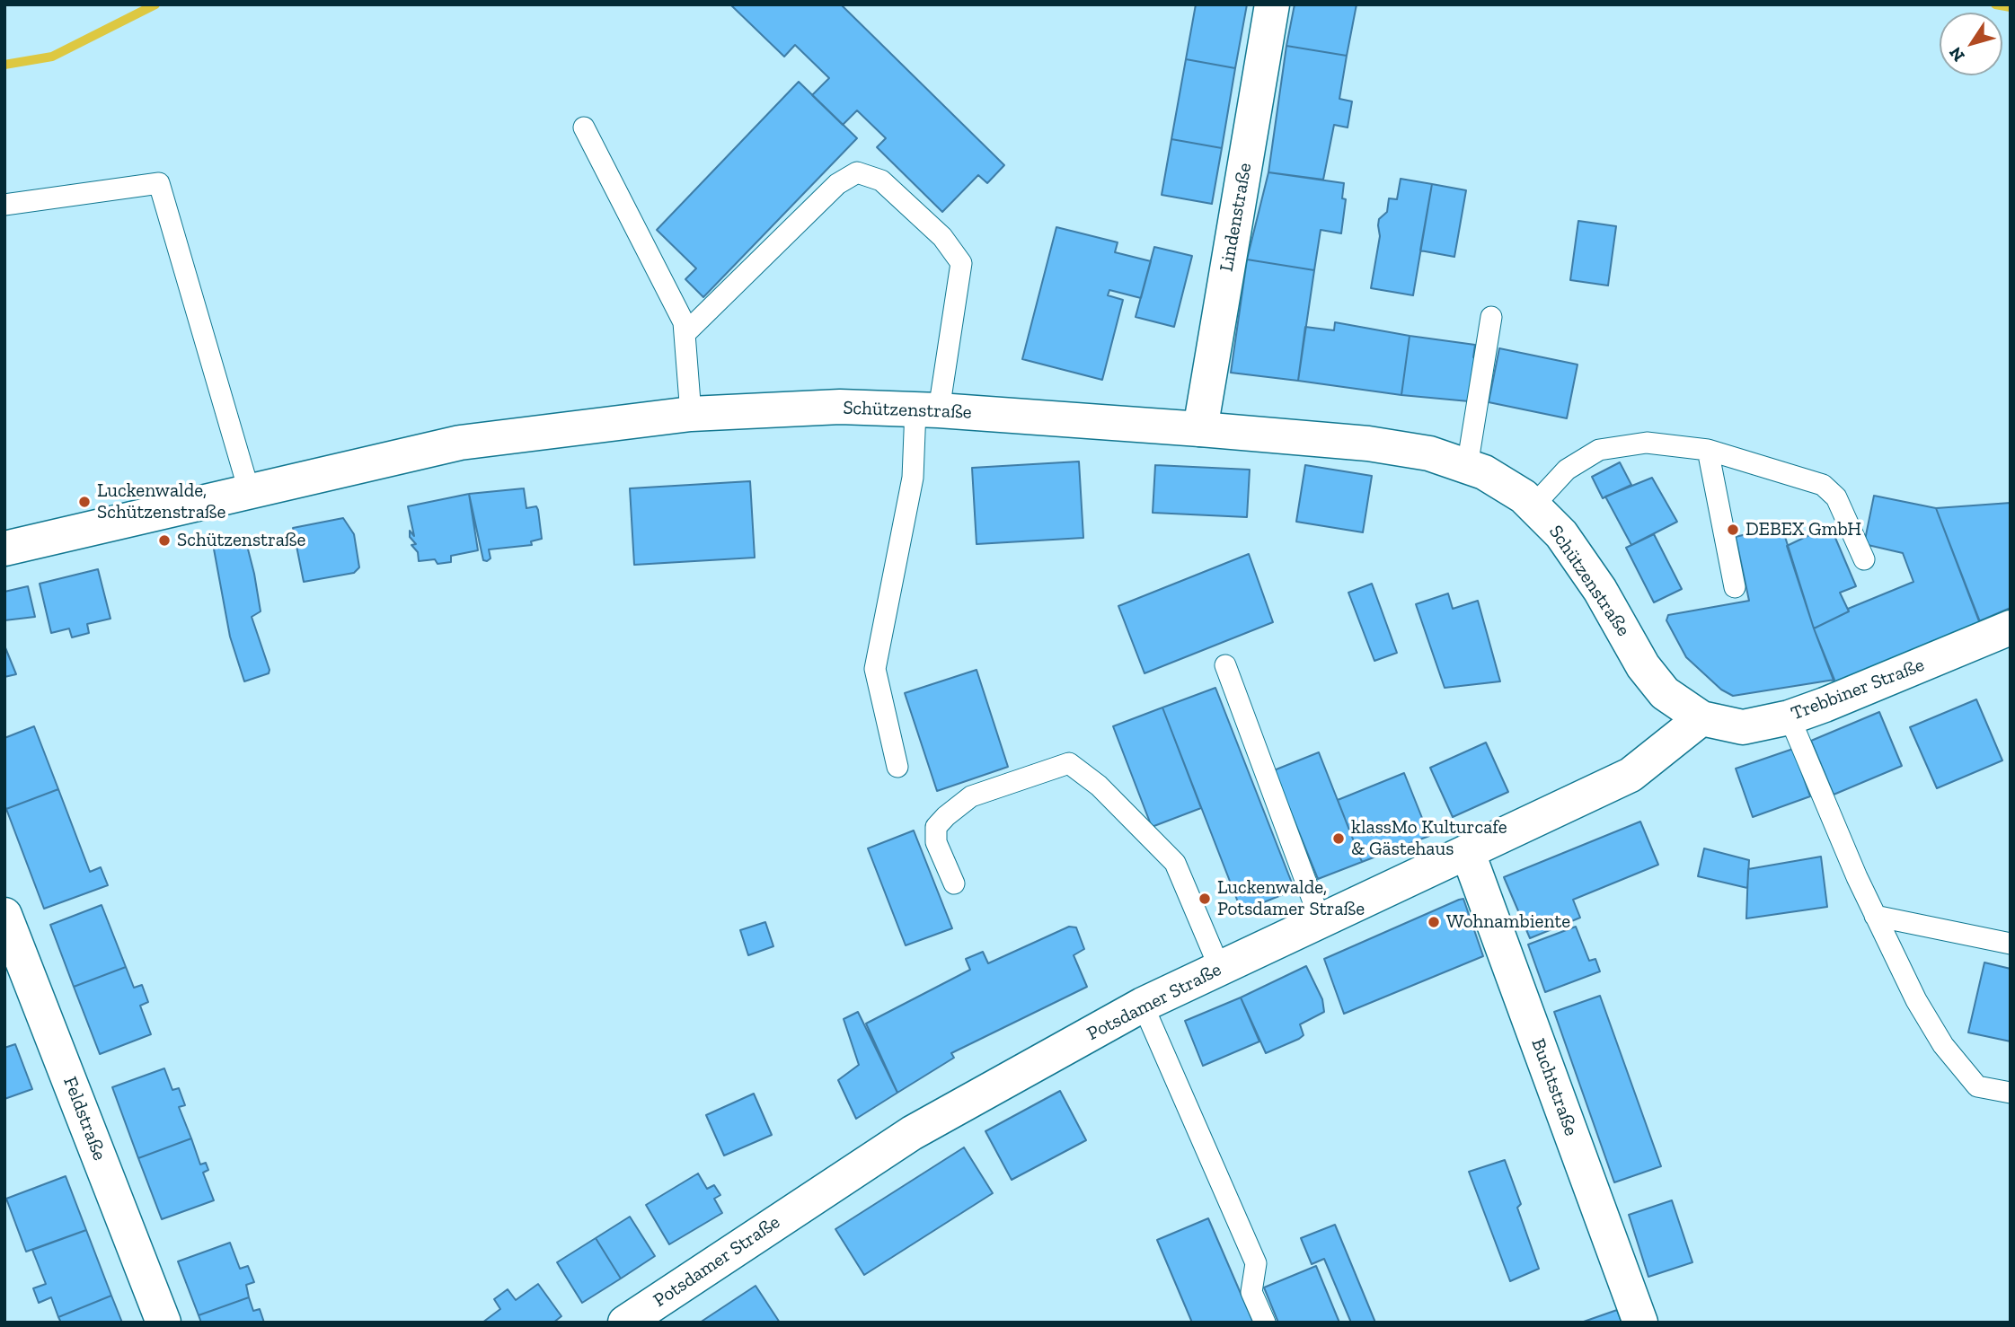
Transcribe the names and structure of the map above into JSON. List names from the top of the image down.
{
  "streets": {
    "street": [
      "Lindenstraße",
      "Schützenstraße",
      "Trebbiner Straße",
      "Potsdamer Straße",
      "Buchtstraße",
      "Feldstraße"
    ]
  },
  "crossings": [
    ["Lindenstraße", "Schützenstraße"],
    ["Schützenstraße", "Trebbiner Straße"],
    ["Schützenstraße", "Potsdamer Straße"],
    ["Trebbiner Straße", "Potsdamer Straße"],
    ["Potsdamer Straße", "Buchtstraße"]
  ],
  "places": [
    "Luckenwalde, Schützenstraße",
    "DEBEX GmbH",
    "Schützenstraße",
    "klassMo Kulturcafe & Gästehaus",
    "Luckenwalde, Potsdamer Straße",
    "Wohnambiente"
  ],
  "north": "bottom left"
}
